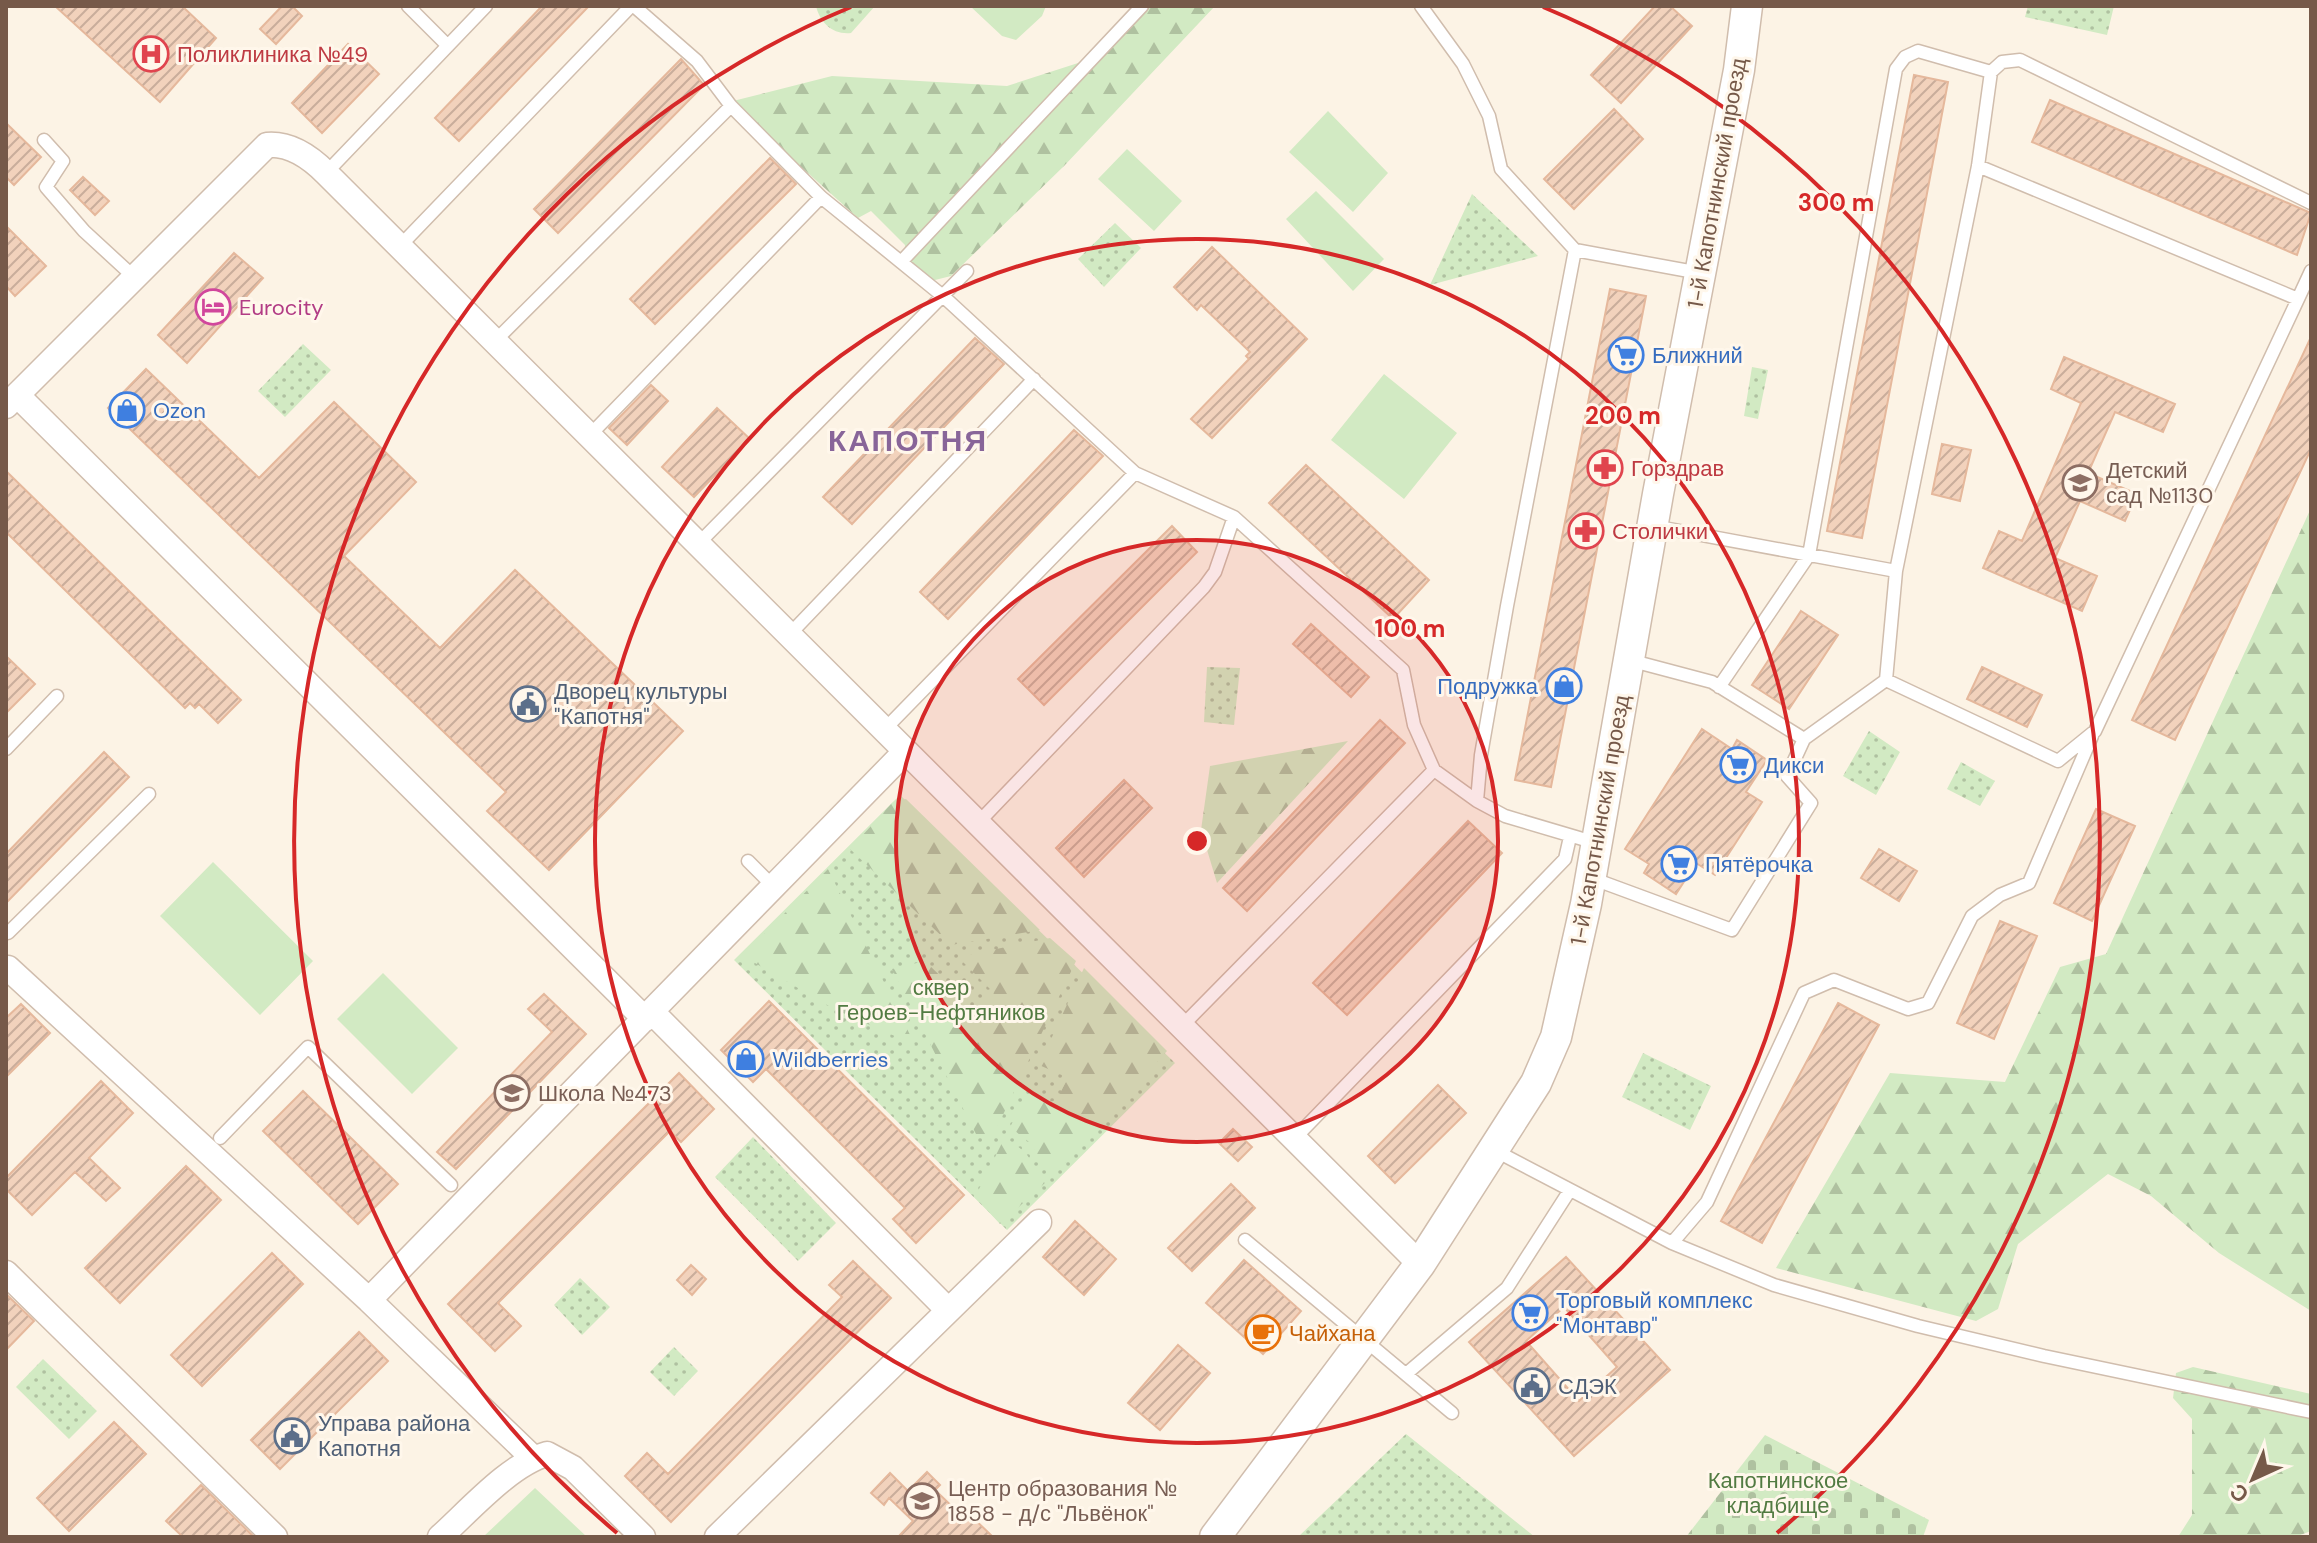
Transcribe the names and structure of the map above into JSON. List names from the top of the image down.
{
  "streets": {
    "street": ["1-й Капотнинский проезд"]
  },
  "districts": ["КАПОТНЯ"],
  "parks": ["сквер Героев-Нефтяников", "Капотнинское кладбище"],
  "places": {
    "hospital": ["Поликлиника №49"],
    "hotel": ["Eurocity"],
    "supermarket": [
      "Ближний",
      "Дикси",
      "Пятёрочка",
      "Торговый комплекс \"Монтавр\""
    ],
    "shop": ["Ozon", "Подружка", "Wildberries"],
    "pharmacy": ["Горздрав", "Столички"],
    "school or university": ["Детский сад №1130", "Школа №473", "Центр образования № 1858 - д/с \"Львёнок\""],
    "public building": ["Дворец культуры \"Капотня\"", "СДЭК", "Управа района Капотня"],
    "cafe": ["Чайхана"]
  },
  "north": "bottom left",
  "rings": ["300 m", "200 m", "100 m"]
}
